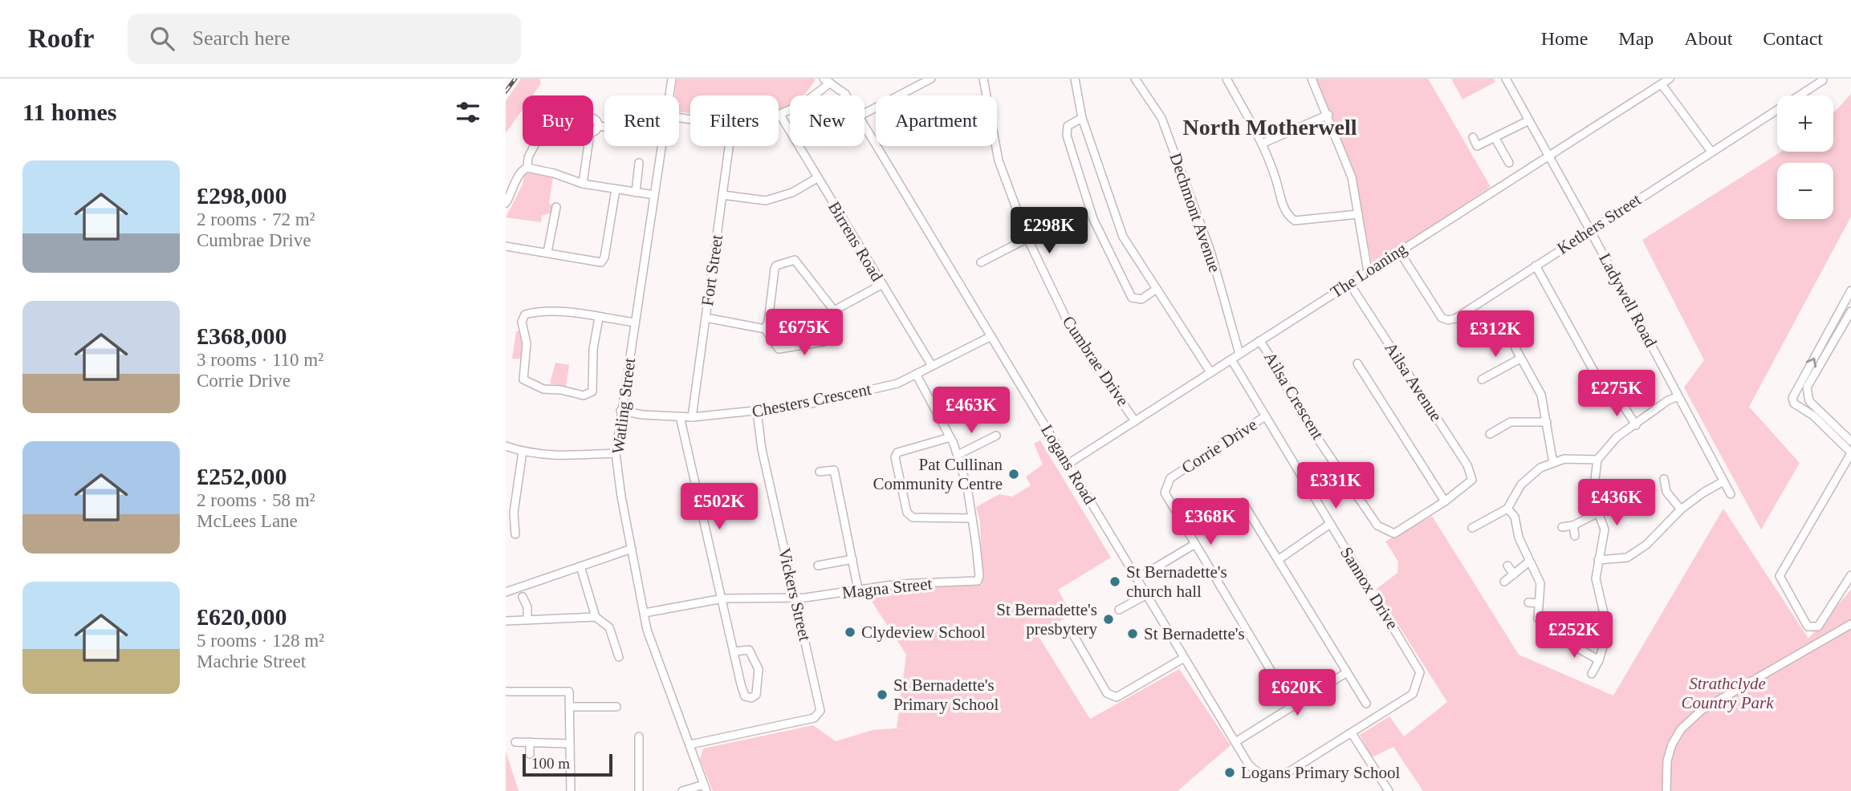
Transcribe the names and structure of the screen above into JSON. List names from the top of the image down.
{
  "streets": {
    "street": [
      "Dechmont Avenue",
      "Kethers Street",
      "Birrens Road",
      "Fort Street",
      "The Loaning",
      "Ladywell Road",
      "Cumbrae Drive",
      "Ailsa Avenue",
      "Ailsa Crescent",
      "Chesters Crescent",
      "Watling Street",
      "Corrie Drive",
      "Logans Road",
      "Magna Street",
      "Sannox Drive",
      "Vickers Street"
    ]
  },
  "crossings": [
    ["Dechmont Avenue", "The Loaning"],
    ["Kethers Street", "The Loaning"],
    ["Kethers Street", "Ladywell Road"],
    ["Birrens Road", "Chesters Crescent"],
    ["Fort Street", "Chesters Crescent"],
    ["The Loaning", "Ladywell Road"],
    ["The Loaning", "Cumbrae Drive"],
    ["The Loaning", "Ailsa Avenue"],
    ["The Loaning", "Ailsa Crescent"],
    ["The Loaning", "Logans Road"],
    ["The Loaning", "Sannox Drive"],
    ["Ailsa Avenue", "Ailsa Crescent"],
    ["Chesters Crescent", "Watling Street"],
    ["Chesters Crescent", "Logans Road"],
    ["Chesters Crescent", "Vickers Street"],
    ["Watling Street", "Magna Street"],
    ["Watling Street", "Vickers Street"],
    ["Corrie Drive", "Sannox Drive"],
    ["Logans Road", "Sannox Drive"],
    ["Magna Street", "Vickers Street"]
  ],
  "districts": ["North Motherwell"],
  "parks": ["Strathclyde Country Park"],
  "places": [
    "Pat Cullinan Community Centre",
    "St Bernadette's church hall",
    "St Bernadette's presbytery",
    "Clydeview School",
    "St Bernadette's",
    "St Bernadette's Primary School",
    "Logans Primary School"
  ],
  "scale_bar": "100 m",
  "page": {
    "header": "Roofr",
    "search": "Search here",
    "nav": [
      "Home",
      "Map",
      "About",
      "Contact"
    ],
    "heading": "11 homes",
    "map_buttons": ["+", "−"],
    "chip": [
      "Buy",
      "Rent",
      "Filters",
      "New",
      "Apartment"
    ],
    "list": [
      {
        "name": "£298,000",
        "note": "2 rooms · 72 m² · Cumbrae Drive"
      },
      {
        "name": "£368,000",
        "note": "3 rooms · 110 m² · Corrie Drive"
      },
      {
        "name": "£252,000",
        "note": "2 rooms · 58 m² · McLees Lane"
      },
      {
        "name": "£620,000",
        "note": "5 rooms · 128 m² · Machrie Street"
      }
    ],
    "price": [
      "£298K",
      "£675K",
      "£312K",
      "£275K",
      "£463K",
      "£331K",
      "£436K",
      "£502K",
      "£368K",
      "£252K",
      "£620K"
    ],
    "scale": "100 m"
  }
}
